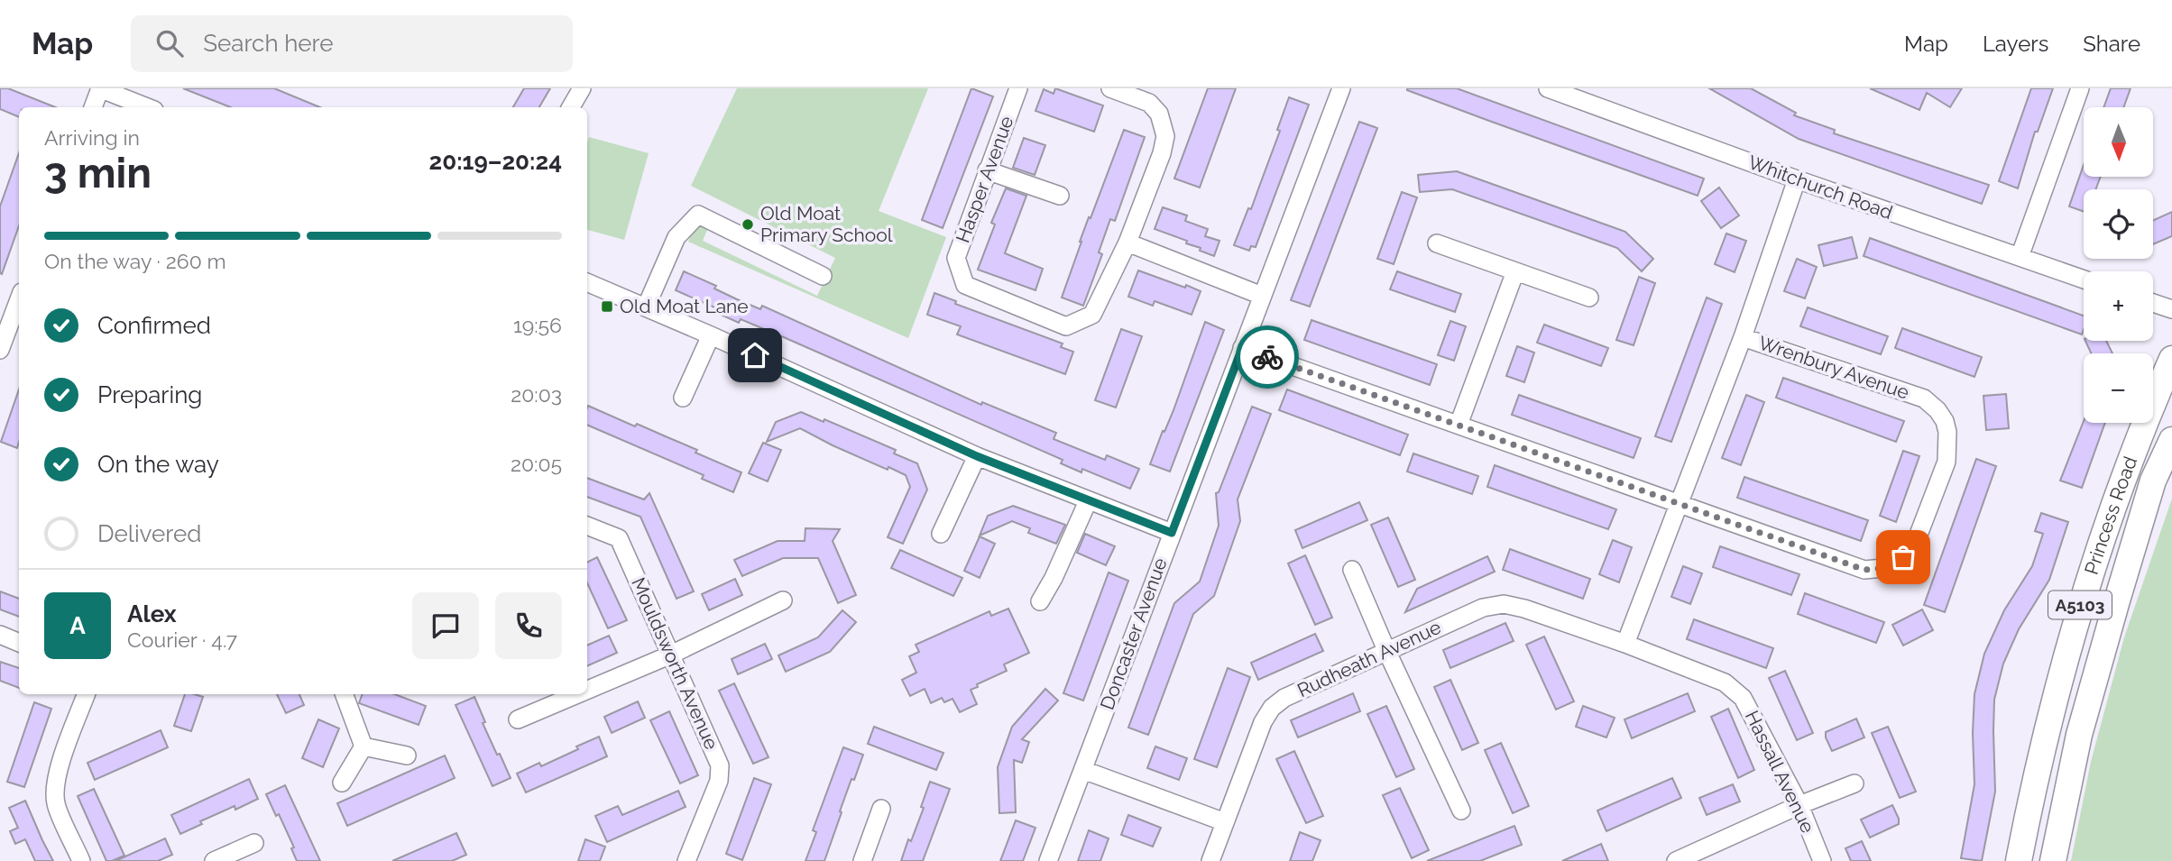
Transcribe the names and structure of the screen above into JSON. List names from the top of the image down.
{
  "streets": {
    "highway": ["Princess Road", "A5103"],
    "street": [
      "Hasper Avenue",
      "Whitchurch Road",
      "Wrenbury Avenue",
      "Doncaster Avenue",
      "Rudheath Avenue",
      "Mouldsworth Avenue",
      "Hassall Avenue"
    ]
  },
  "crossings": [
    ["Wrenbury Avenue", "Doncaster Avenue"],
    ["Rudheath Avenue", "Hassall Avenue"]
  ],
  "places": {
    "other": ["Old Moat Primary School"],
    "transit": ["Old Moat Lane"]
  },
  "north": "bottom",
  "page": {
    "header": "Map",
    "search": "Search here",
    "nav": ["Map", "Layers", "Share"],
    "map_buttons": ["+", "−"],
    "heading": ["3 min", "Arriving in", "20:19–20:24"],
    "panel": ["Alex", "Courier · 4.7"],
    "bar": "On the way · 260 m",
    "list": [
      ["Confirmed", "19:56"],
      ["Preparing", "20:03"],
      ["On the way", "20:05"],
      "Delivered"
    ],
    "round": "A"
  }
}
